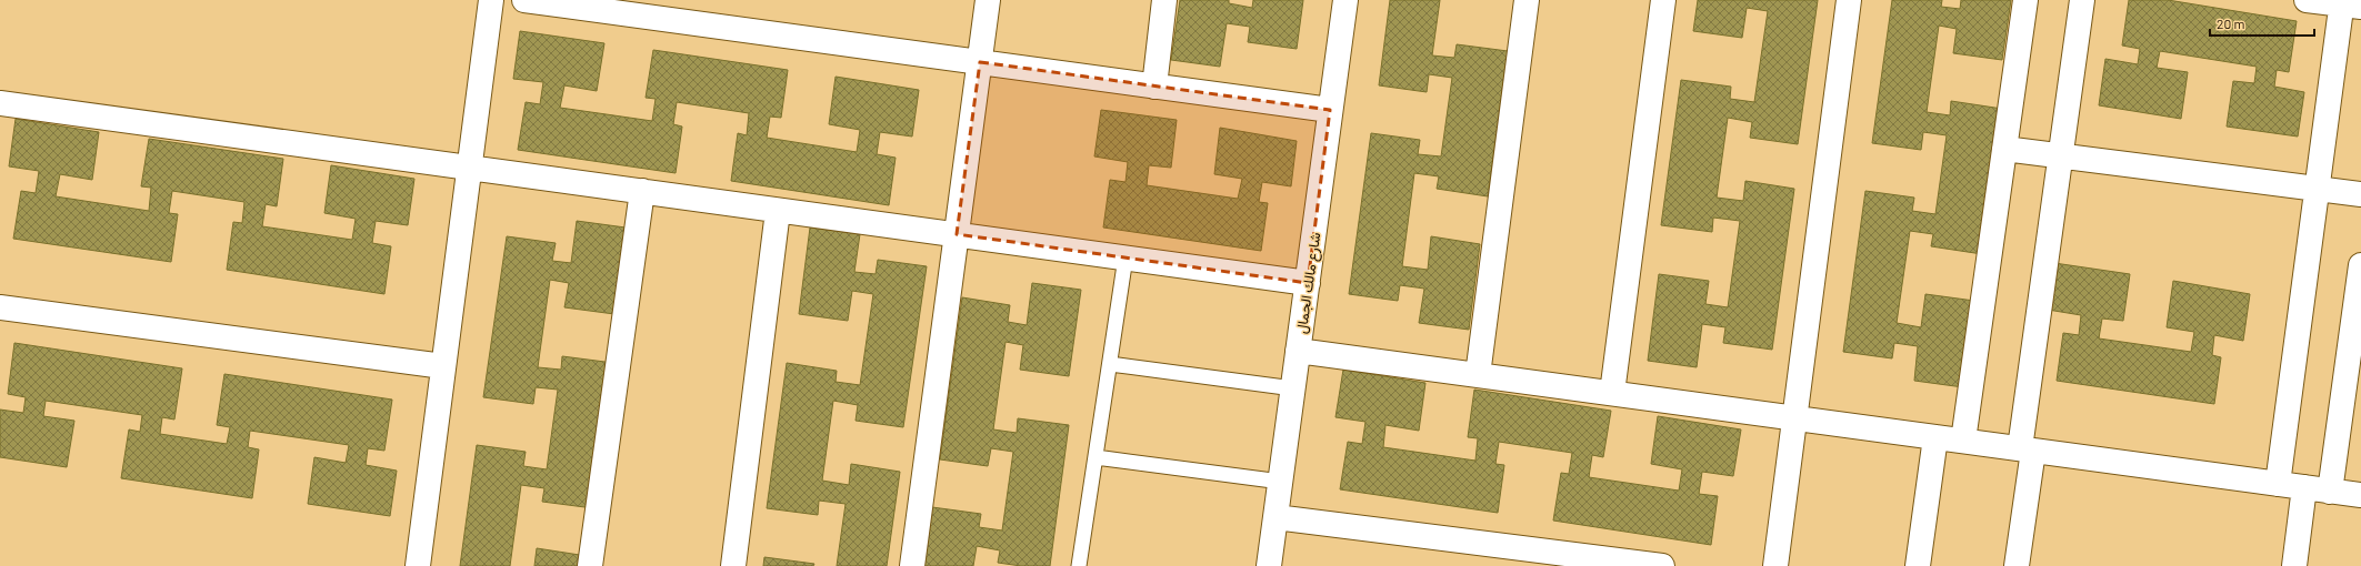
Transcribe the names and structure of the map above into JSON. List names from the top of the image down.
{
  "streets": {
    "street": ["شارع مالك الجمال"]
  },
  "scale_bar": "20 m"
}
